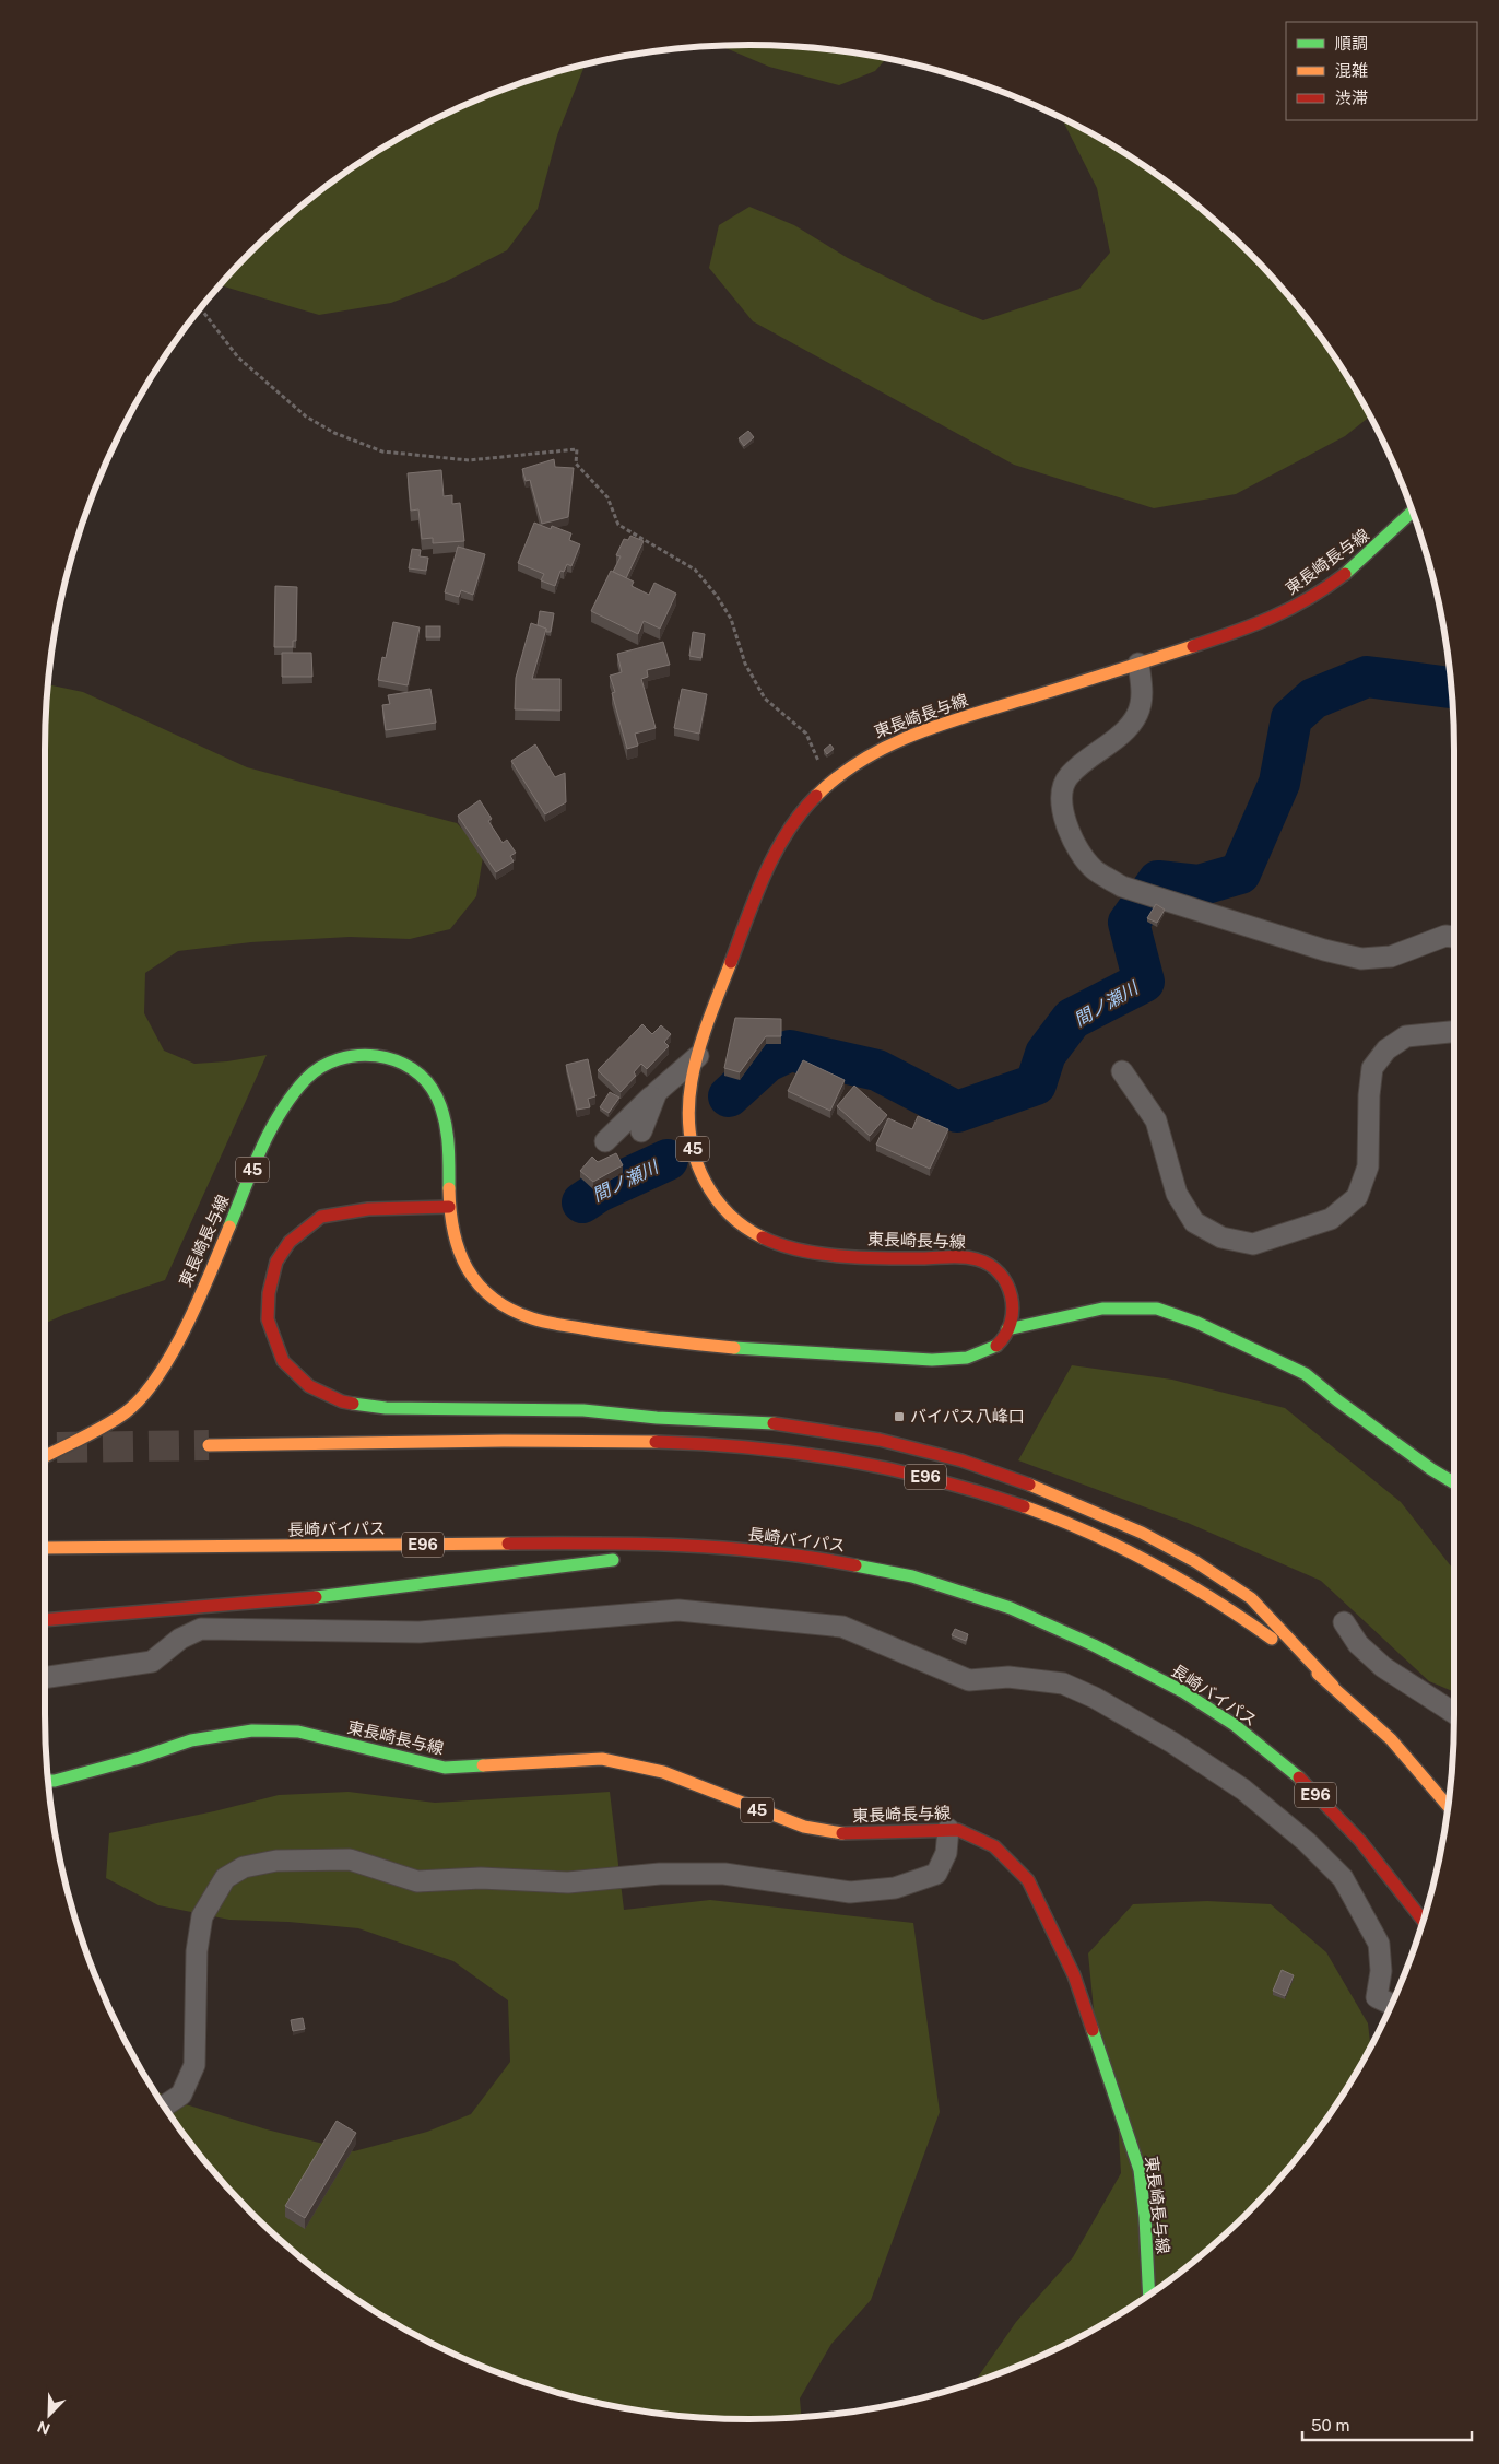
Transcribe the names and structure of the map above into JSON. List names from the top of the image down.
{
  "streets": {
    "main road": [
      "東長崎長与線",
      "45",
      "E96",
      "長崎バイパス"
    ]
  },
  "water": ["間ノ瀬川"],
  "places": {
    "transit": ["バイパス八峰口"]
  },
  "legend": ["順調", "混雑", "渋滞"],
  "scale_bar": "50 m",
  "north": "bottom left"
}
